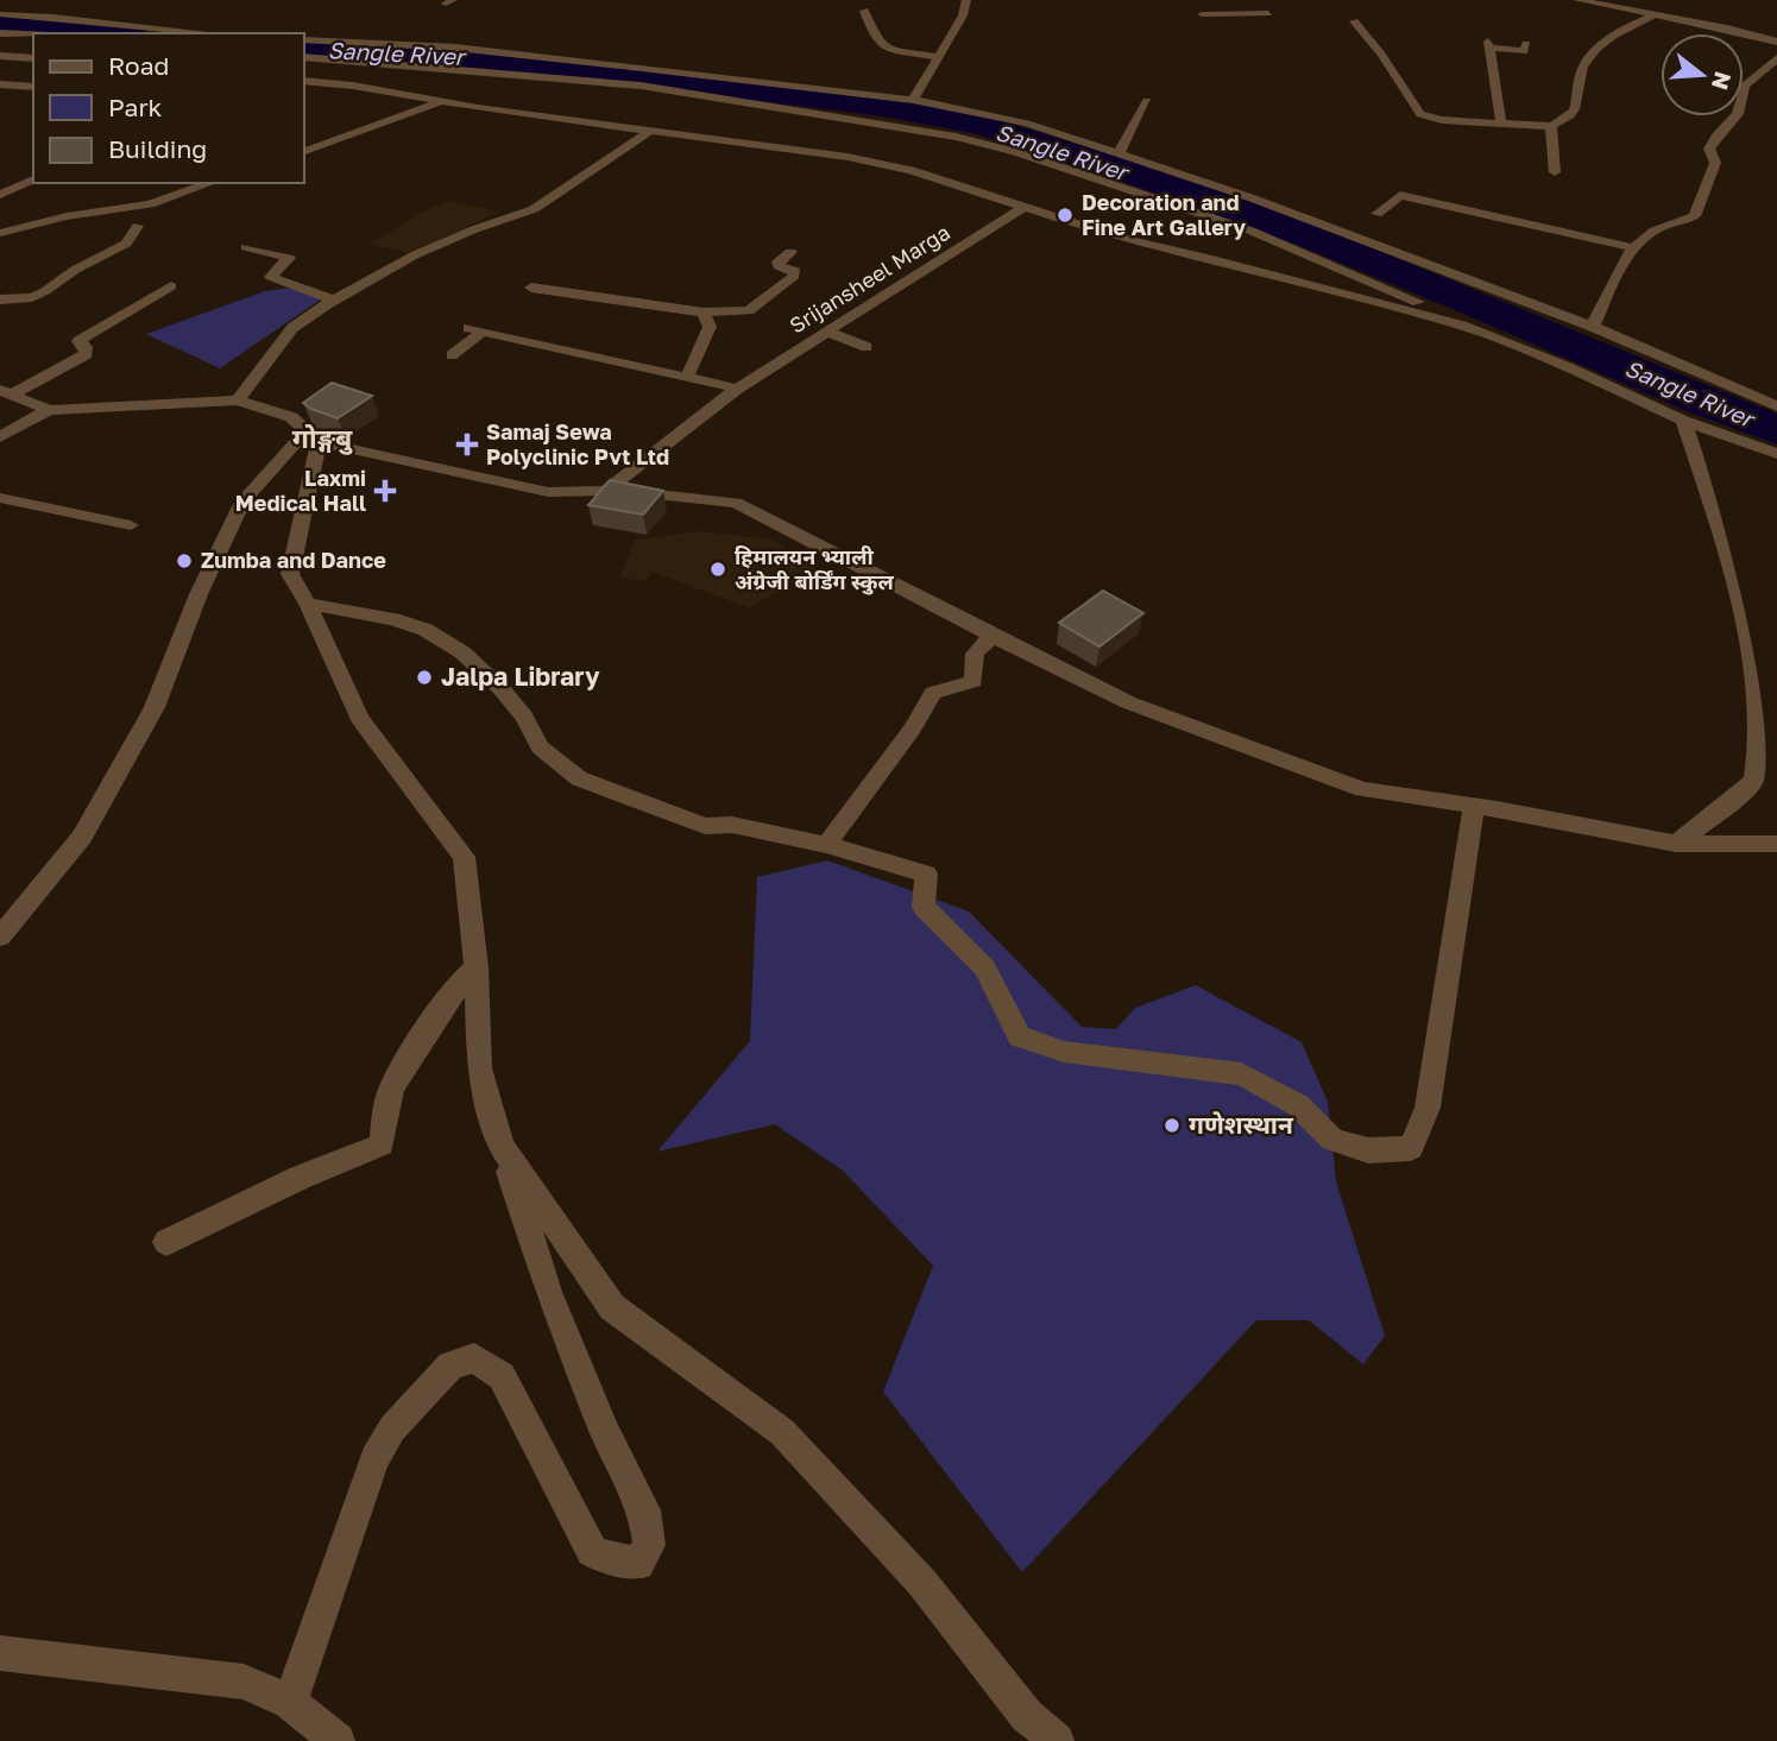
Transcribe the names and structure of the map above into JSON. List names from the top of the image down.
{
  "streets": {
    "street": ["Srijansheel Marga"]
  },
  "districts": ["गोङ्गबु"],
  "water": ["Sangle River"],
  "places": {
    "other": [
      "Decoration and Fine Art Gallery",
      "Zumba and Dance",
      "हिमालयन भ्याली अंग्रेजी बोर्डिंग स्कुल",
      "Jalpa Library",
      "गणेशस्थान"
    ],
    "health": ["Samaj Sewa Polyclinic Pvt Ltd", "Laxmi Medical Hall"]
  },
  "legend": ["Road", "Park", "Building"],
  "north": "right"
}
